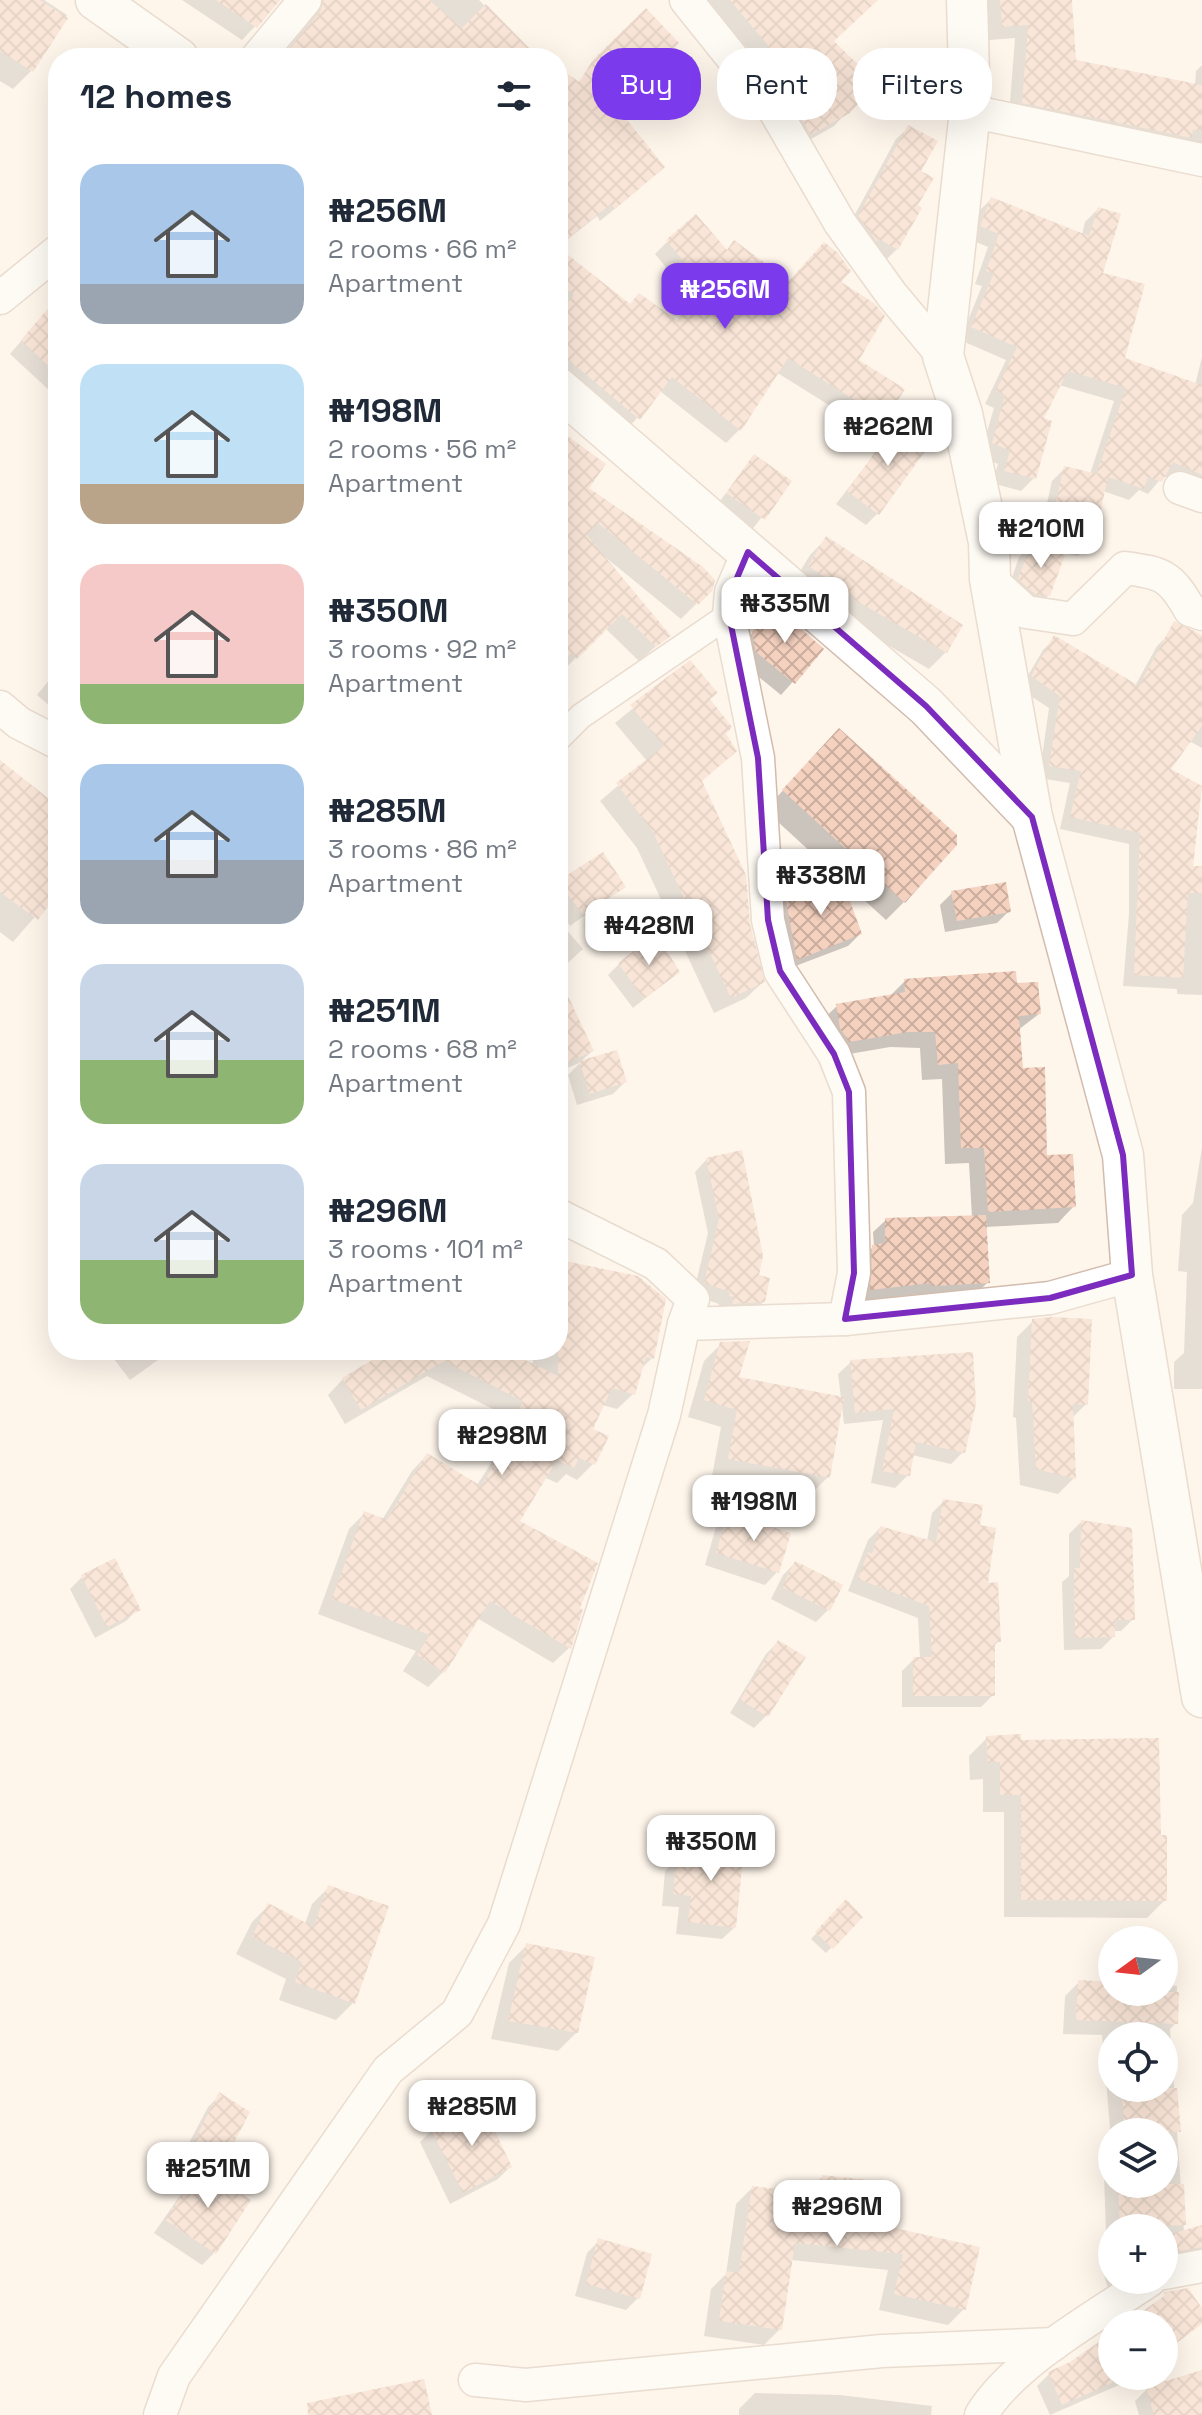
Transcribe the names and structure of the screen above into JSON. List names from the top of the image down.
{
  "north": "left",
  "page": {
    "chip": ["Buy", "Rent", "Filters"],
    "heading": "12 homes",
    "list": [
      {
        "name": "₦256M",
        "note": "2 rooms · 66 m² · Apartment"
      },
      {
        "name": "₦198M",
        "note": "2 rooms · 56 m² · Apartment"
      },
      {
        "name": "₦350M",
        "note": "3 rooms · 92 m² · Apartment"
      },
      {
        "name": "₦285M",
        "note": "3 rooms · 86 m² · Apartment"
      },
      {
        "name": "₦251M",
        "note": "2 rooms · 68 m² · Apartment"
      },
      {
        "name": "₦296M",
        "note": "3 rooms · 101 m² · Apartment"
      }
    ],
    "price": [
      "₦256M",
      "₦262M",
      "₦210M",
      "₦335M",
      "₦338M",
      "₦428M",
      "₦298M",
      "₦198M",
      "₦350M",
      "₦285M",
      "₦251M",
      "₦296M"
    ],
    "map_buttons": ["+", "−"]
  }
}
